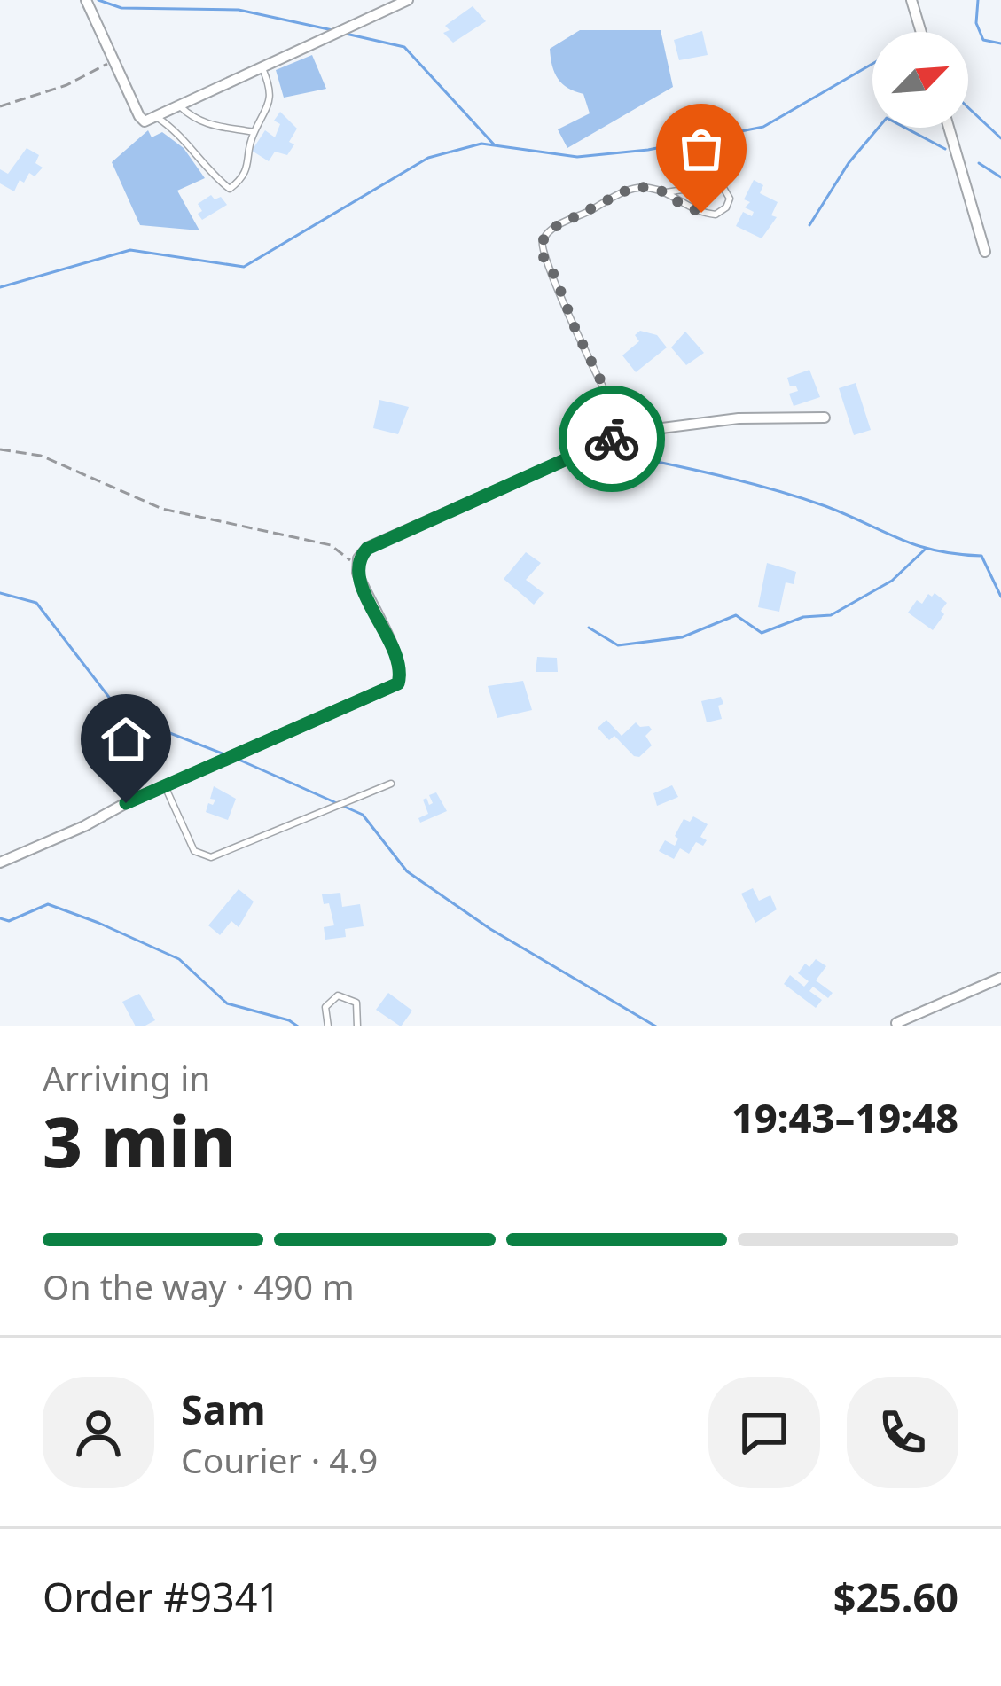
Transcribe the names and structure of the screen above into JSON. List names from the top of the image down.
{
  "north": "top right",
  "page": {
    "heading": ["3 min", "Arriving in", "19:43–19:48"],
    "panel": [
      "Sam",
      "Courier · 4.9",
      "Order #9341",
      "$25.60"
    ],
    "bar": "On the way · 490 m"
  }
}
